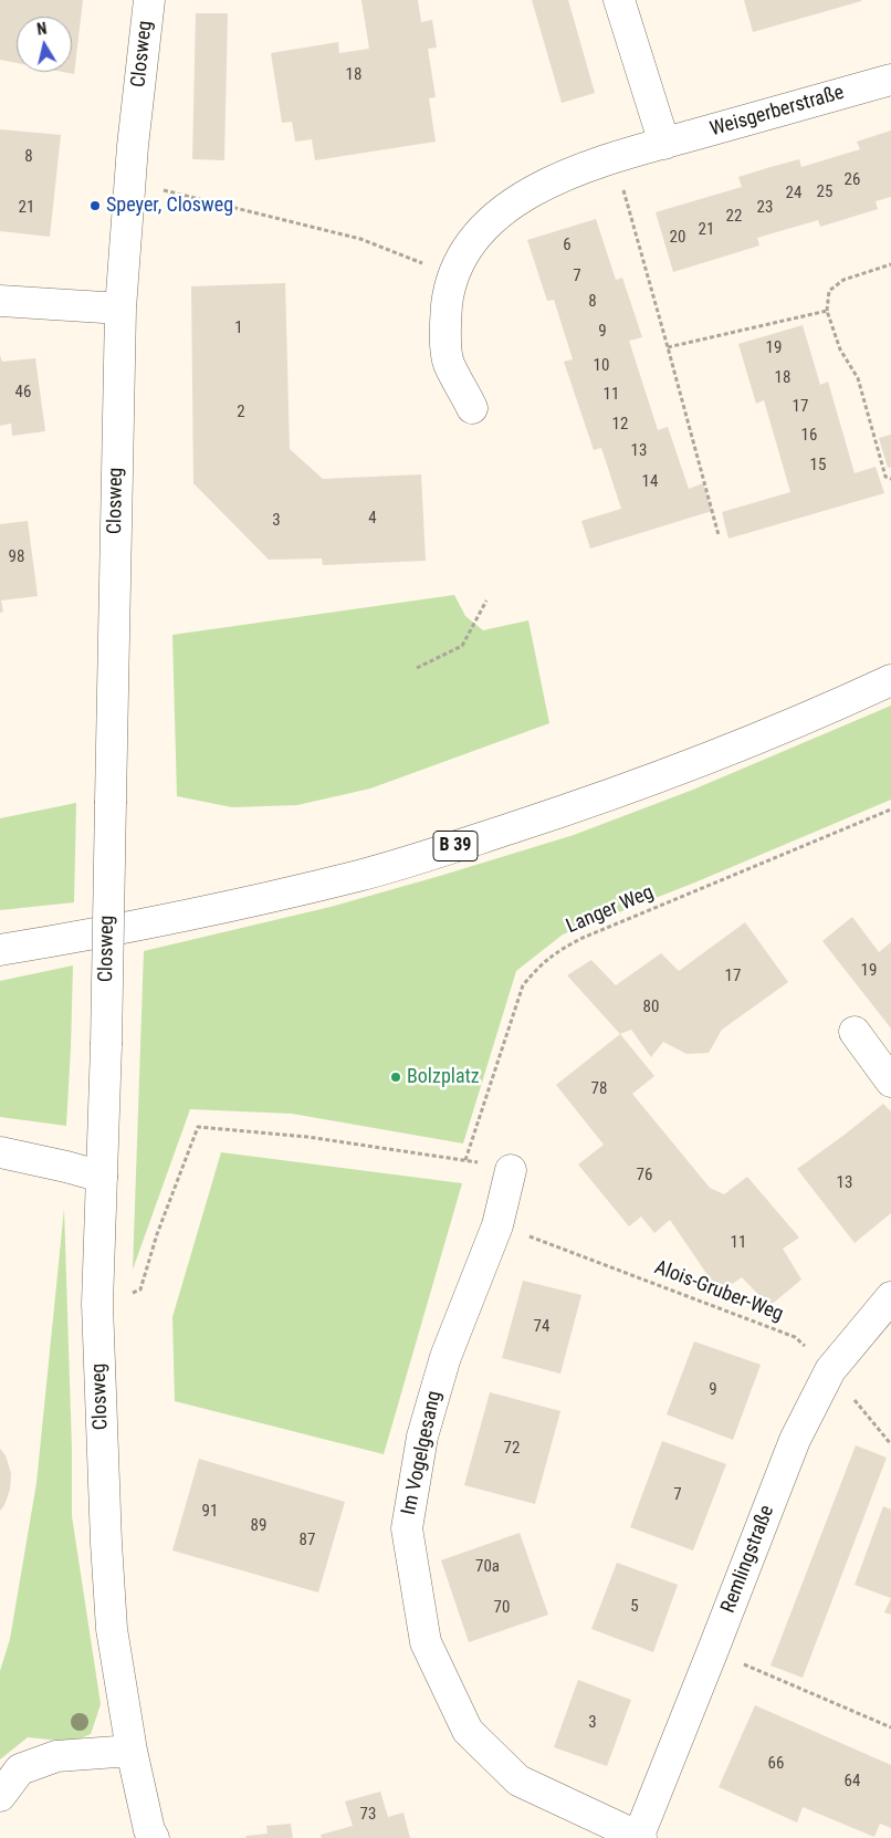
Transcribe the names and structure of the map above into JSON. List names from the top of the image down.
{
  "streets": {
    "street": [
      "Closweg",
      "Weisgerberstraße",
      "B 39",
      "Im Vogelgesang",
      "Remlingstraße"
    ],
    "path": ["Langer Weg", "Alois-Gruber-Weg"]
  },
  "crossings": [
    ["Alois-Gruber-Weg", "Im Vogelgesang"],
    ["Alois-Gruber-Weg", "Remlingstraße"],
    ["Im Vogelgesang", "Remlingstraße"]
  ],
  "places": ["Speyer, Closweg", "Bolzplatz"],
  "house_numbers": [
    "18",
    "8",
    "26",
    "25",
    "24",
    "21",
    "23",
    "22",
    "21",
    "20",
    "6",
    "7",
    "8",
    "1",
    "9",
    "19",
    "10",
    "18",
    "46",
    "11",
    "17",
    "2",
    "12",
    "16",
    "13",
    "15",
    "14",
    "4",
    "3",
    "98",
    "19",
    "17",
    "80",
    "78",
    "76",
    "13",
    "11",
    "74",
    "9",
    "72",
    "7",
    "91",
    "89",
    "87",
    "70a",
    "5",
    "70",
    "3",
    "66",
    "64",
    "73"
  ],
  "north": "top"
}
